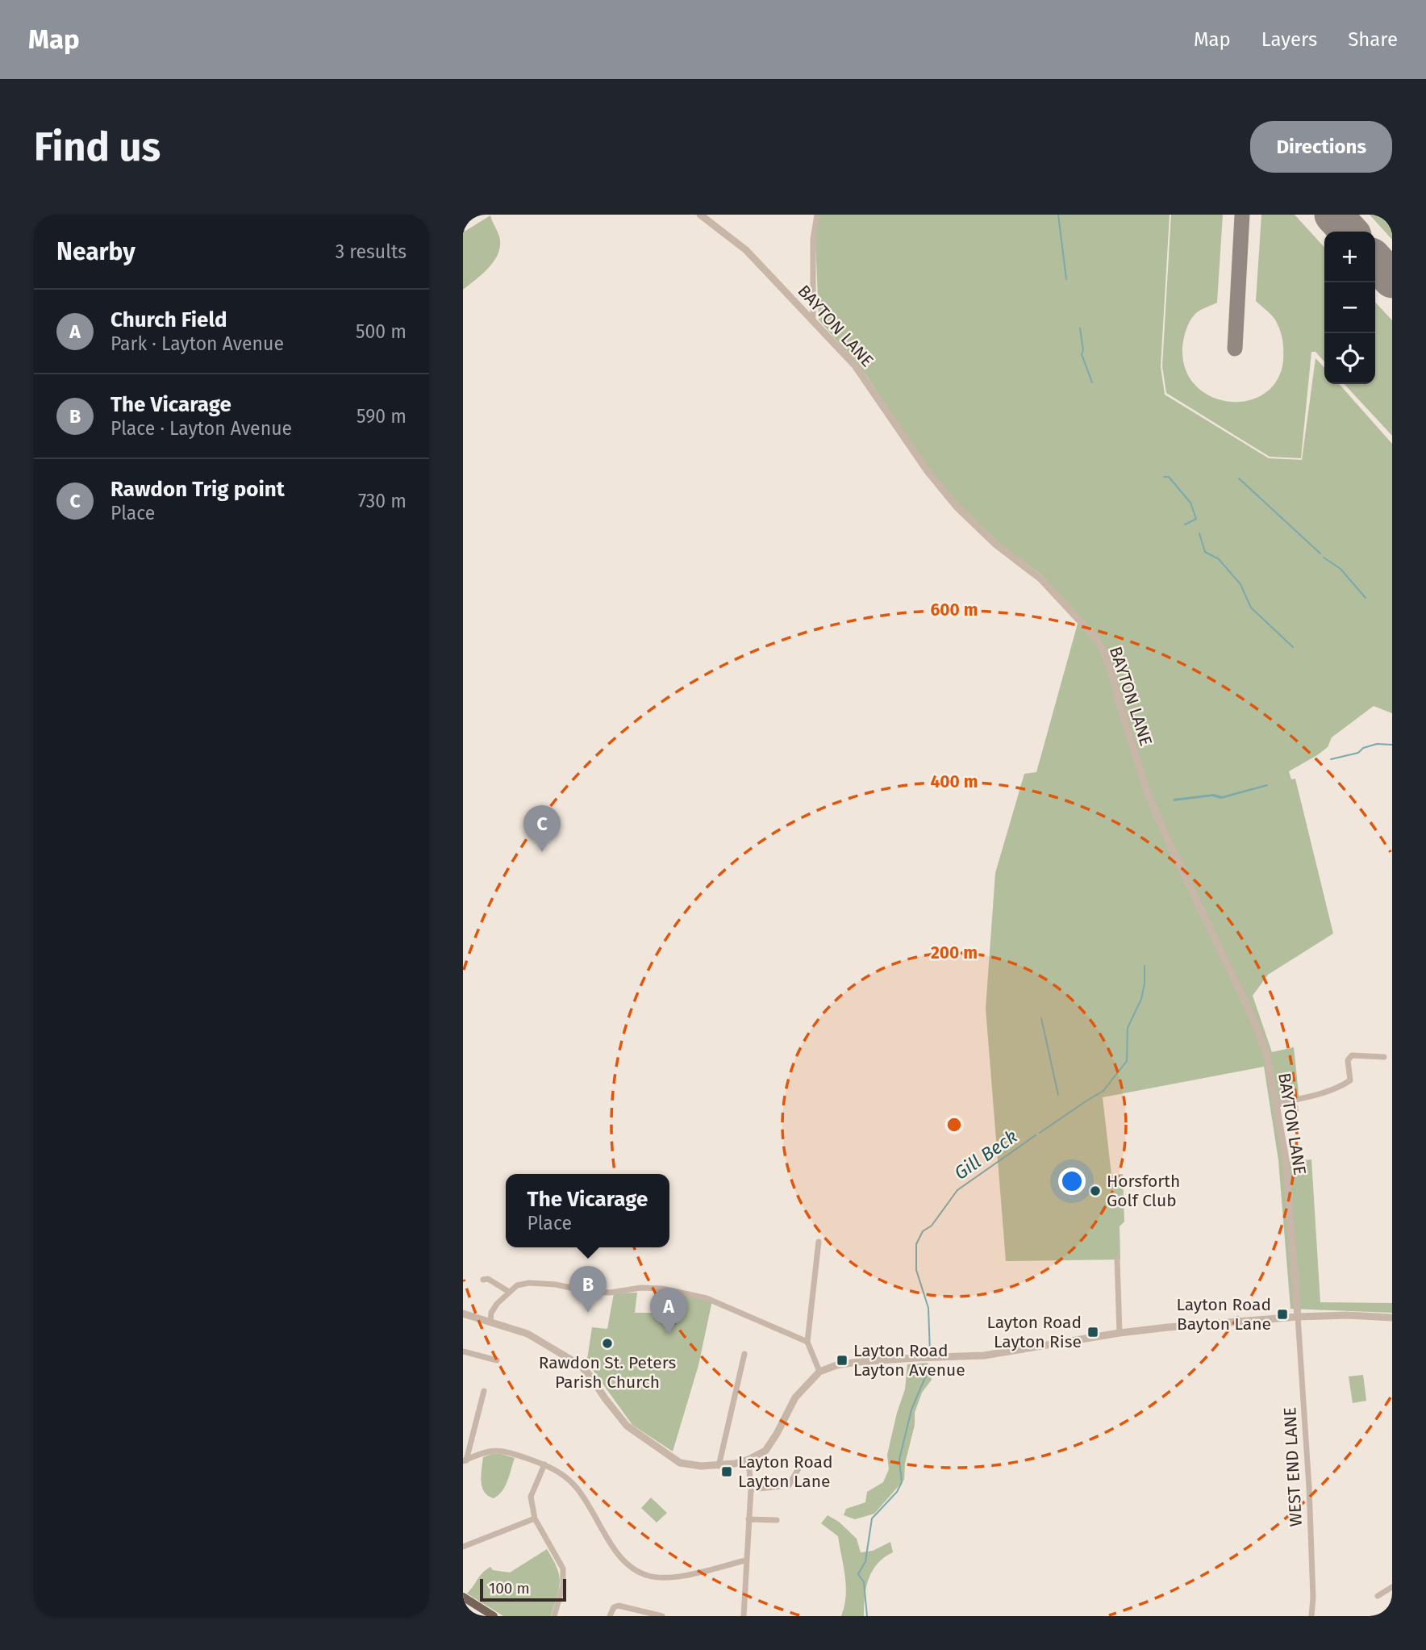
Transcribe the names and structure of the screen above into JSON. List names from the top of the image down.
{
  "streets": {
    "street": ["BAYTON LANE", "WEST END LANE"]
  },
  "crossings": [
    ["BAYTON LANE", "WEST END LANE"]
  ],
  "water": ["Gill Beck"],
  "places": {
    "other": ["Horsforth Golf Club", "Rawdon St. Peters Parish Church"],
    "transit": [
      "Layton Road Bayton Lane",
      "Layton Road Layton Rise",
      "Layton Road Layton Avenue",
      "Layton Road Layton Lane"
    ]
  },
  "scale_bar": "100 m",
  "page": {
    "header": "Map",
    "nav": ["Map", "Layers", "Share"],
    "buttons": "Directions",
    "title": "Find us",
    "heading": ["Nearby", "3 results"],
    "map_buttons": ["+", "−"],
    "list": [
      {
        "mark": "A",
        "name": "Church Field",
        "note": "Park · Layton Avenue",
        "value": "500 m"
      },
      {
        "mark": "B",
        "name": "The Vicarage",
        "note": "Place · Layton Avenue",
        "value": "590 m"
      },
      {
        "mark": "C",
        "name": "Rawdon Trig point",
        "note": "Place",
        "value": "730 m"
      }
    ],
    "pins": ["C", "B", "A"],
    "popup": ["The Vicarage", "Place"],
    "scale": "100 m"
  },
  "rings": ["600 m", "400 m", "200 m"]
}
